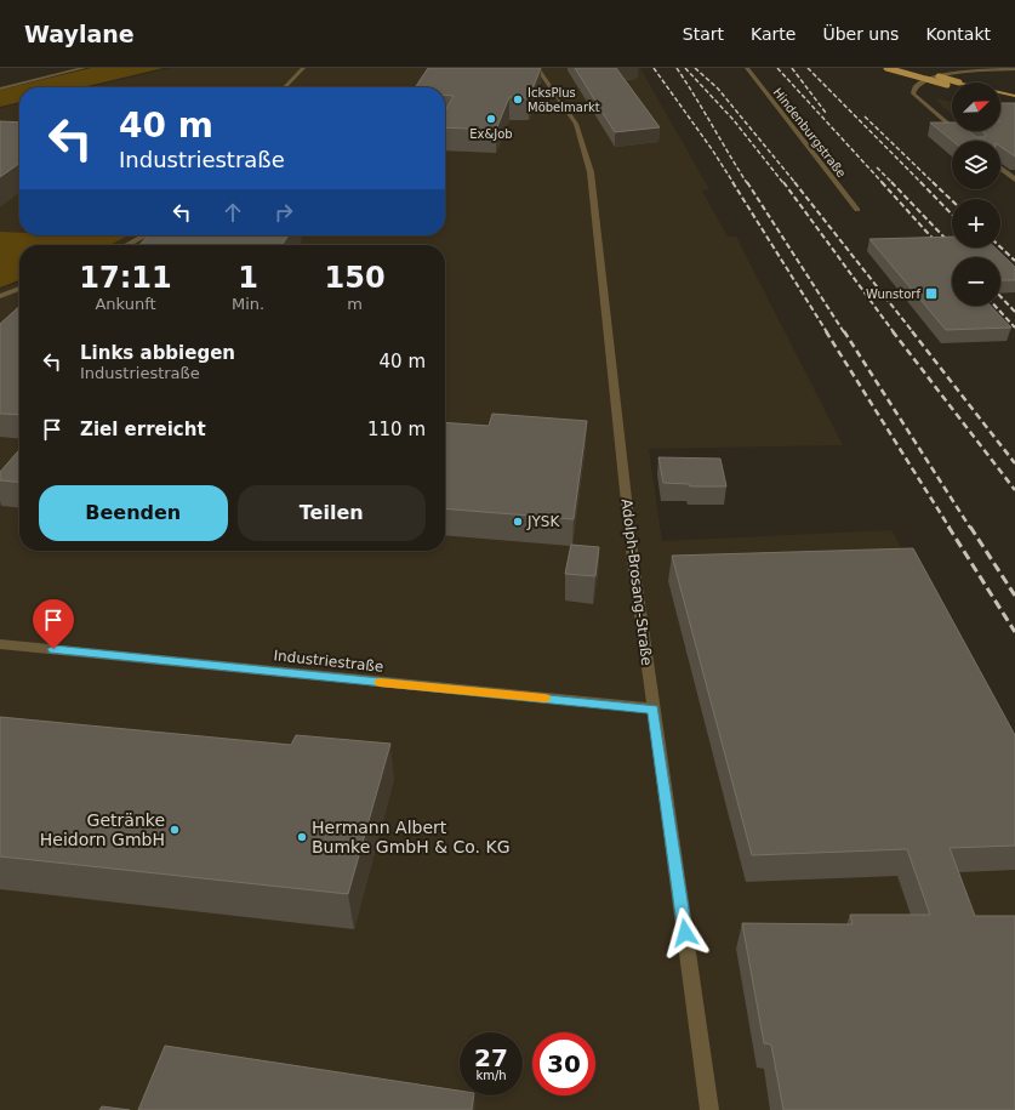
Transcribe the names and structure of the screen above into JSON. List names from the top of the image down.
{
  "streets": {
    "street": ["Hindenburgstraße", "Adolph-Brosang-Straße", "Industriestraße"]
  },
  "crossings": [
    ["Adolph-Brosang-Straße", "Industriestraße"]
  ],
  "places": {
    "other": [
      "IcksPlus Möbelmarkt",
      "Ex&Job",
      "JYSK",
      "Getränke Heidorn GmbH",
      "Hermann Albert Bumke GmbH & Co. KG"
    ],
    "transit": ["Wunstorf"]
  },
  "north": "top right",
  "page": {
    "header": "Waylane",
    "nav": [
      "Start",
      "Karte",
      "Über uns",
      "Kontakt"
    ],
    "map_buttons": ["+", "−"],
    "turn": ["40 m", "Industriestraße"],
    "eta": [
      "17:11",
      "Ankunft",
      "1",
      "Min.",
      "150",
      "m"
    ],
    "list": [
      {
        "name": "Links abbiegen",
        "note": "Industriestraße",
        "value": "40 m"
      },
      {
        "name": "Ziel erreicht",
        "value": "110 m"
      }
    ],
    "buttons": ["Beenden", "Teilen"],
    "speed": "27 km/h",
    "limit": "30"
  }
}
